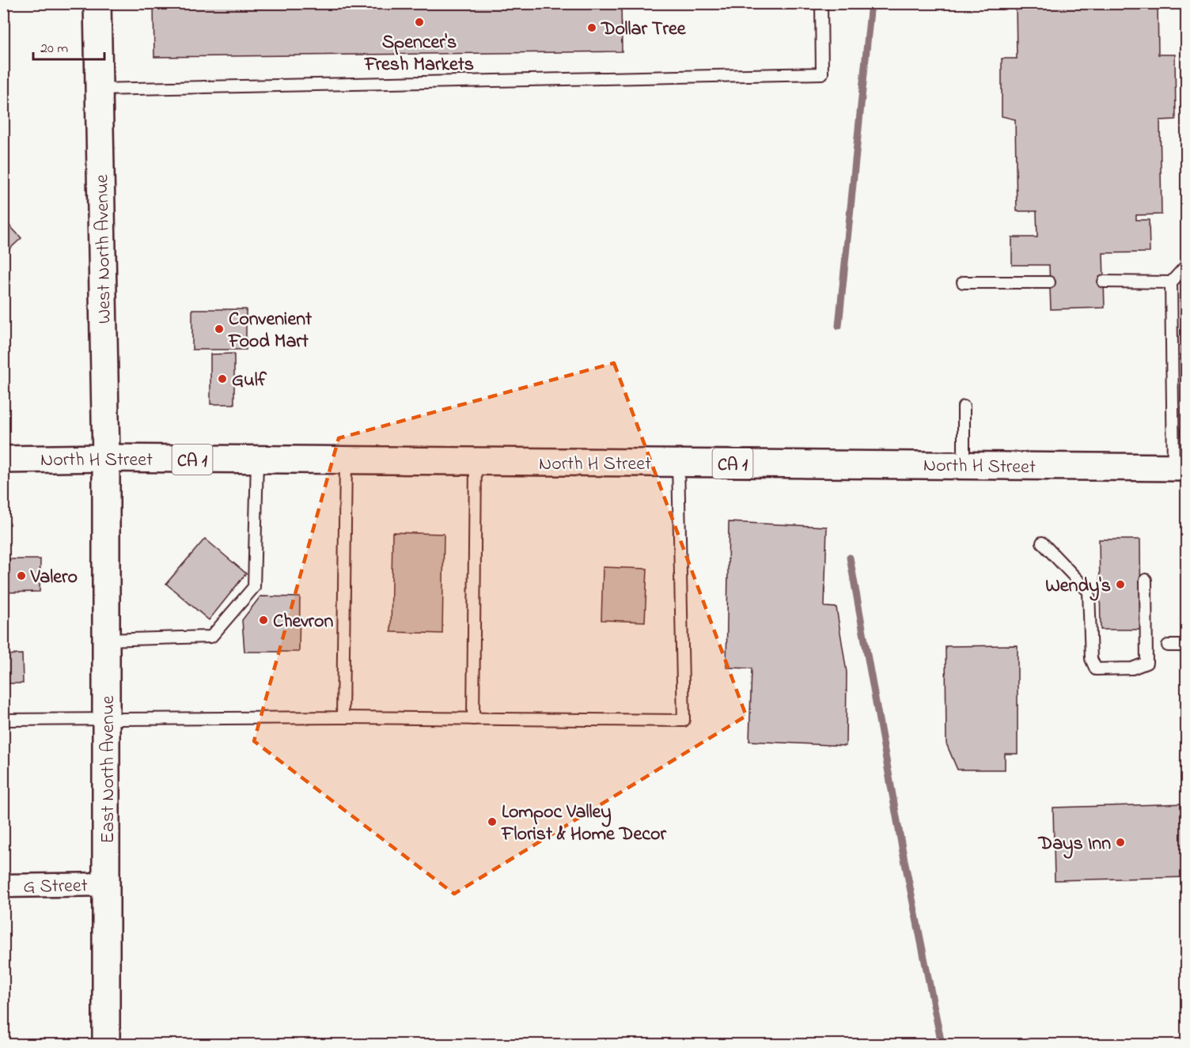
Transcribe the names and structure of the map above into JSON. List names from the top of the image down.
{
  "streets": {
    "main road": [
      "West North Avenue",
      "North H Street",
      "CA 1",
      "East North Avenue"
    ],
    "street": ["G Street"]
  },
  "crossings": [
    ["West North Avenue", "North H Street"],
    ["West North Avenue", "East North Avenue"],
    ["East North Avenue", "G Street"]
  ],
  "places": [
    "Spencer's Fresh Markets",
    "Dollar Tree",
    "Convenient Food Mart",
    "Gulf",
    "Valero",
    "Wendy's",
    "Chevron",
    "Lompoc Valley Florist & Home Decor",
    "Days Inn"
  ],
  "scale_bar": "20 m"
}
